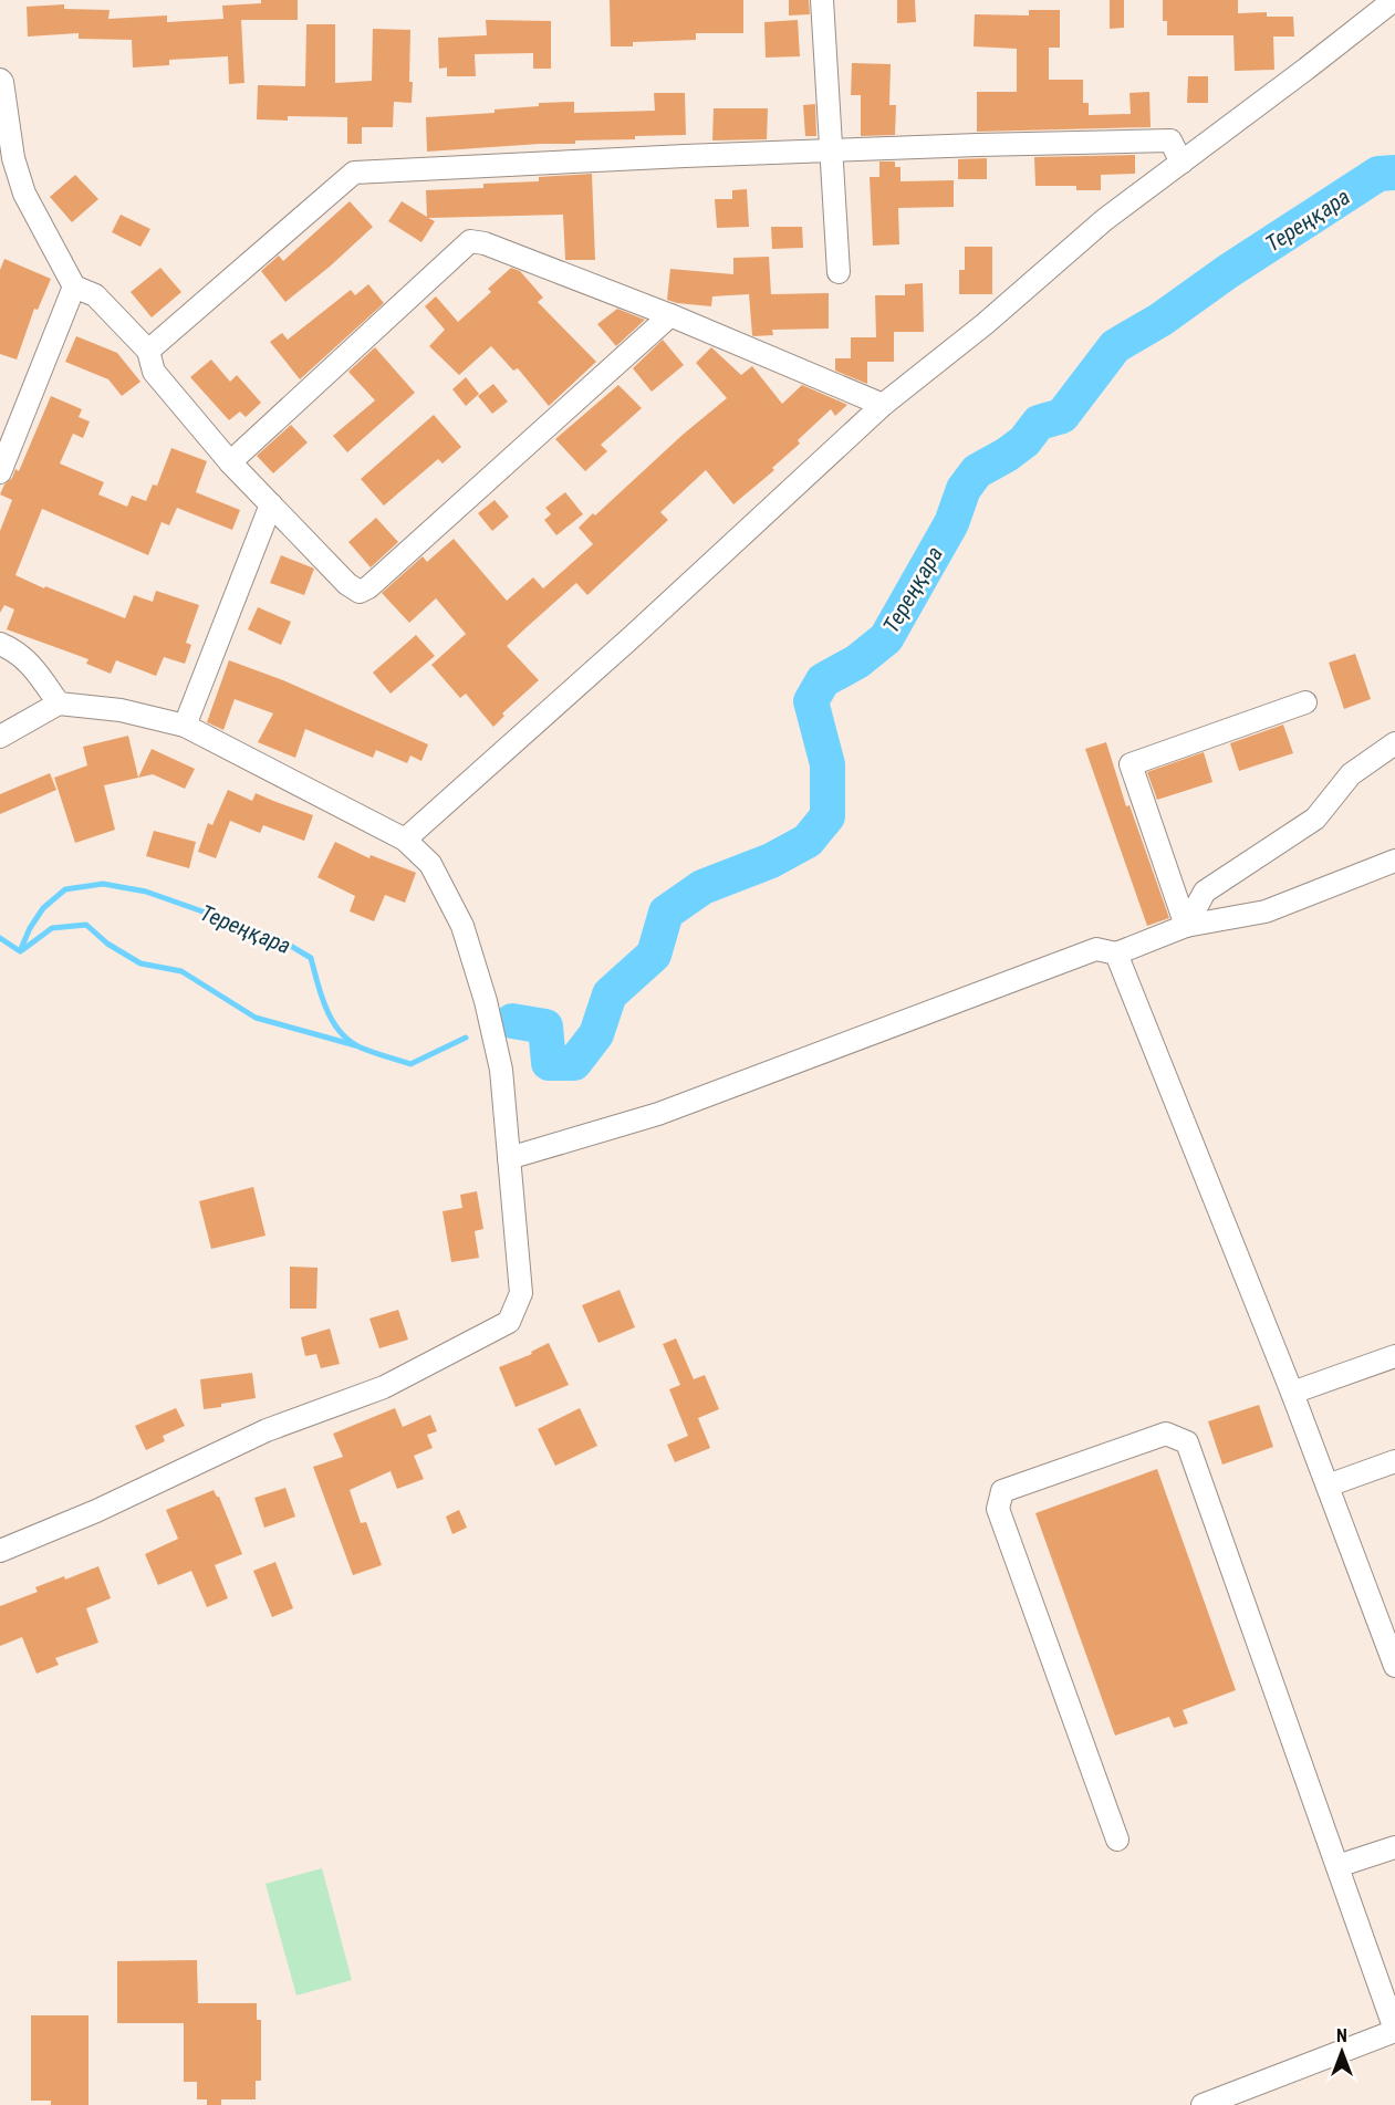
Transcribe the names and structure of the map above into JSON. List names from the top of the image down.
{
  "water": ["Тереңқара"],
  "north": "top"
}
